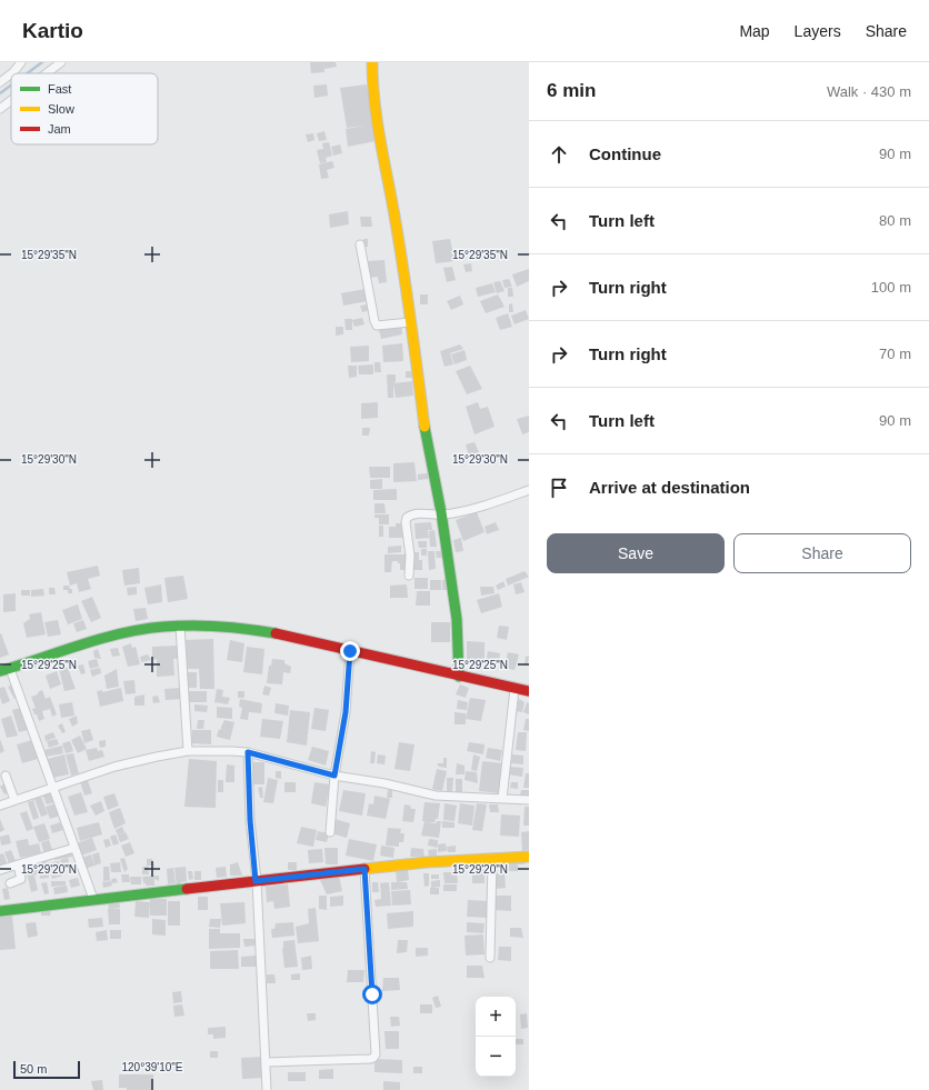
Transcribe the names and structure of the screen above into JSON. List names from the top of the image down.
{
  "legend": ["Fast", "Slow", "Jam"],
  "scale_bar": "50 m",
  "page": {
    "header": "Kartio",
    "nav": ["Map", "Layers", "Share"],
    "heading": ["6 min", "Walk · 430 m"],
    "list": [
      ["Continue", "90 m"],
      ["Turn left", "80 m"],
      ["Turn right", "100 m"],
      ["Turn right", "70 m"],
      ["Turn left", "90 m"],
      "Arrive at destination"
    ],
    "buttons": ["Save", "Share"],
    "map_buttons": ["+", "−"],
    "scale": "50 m"
  },
  "coordinates": [
    "15°29'35\"N",
    "15°29'30\"N",
    "15°29'25\"N",
    "15°29'20\"N",
    "120°39'10\"E"
  ]
}
